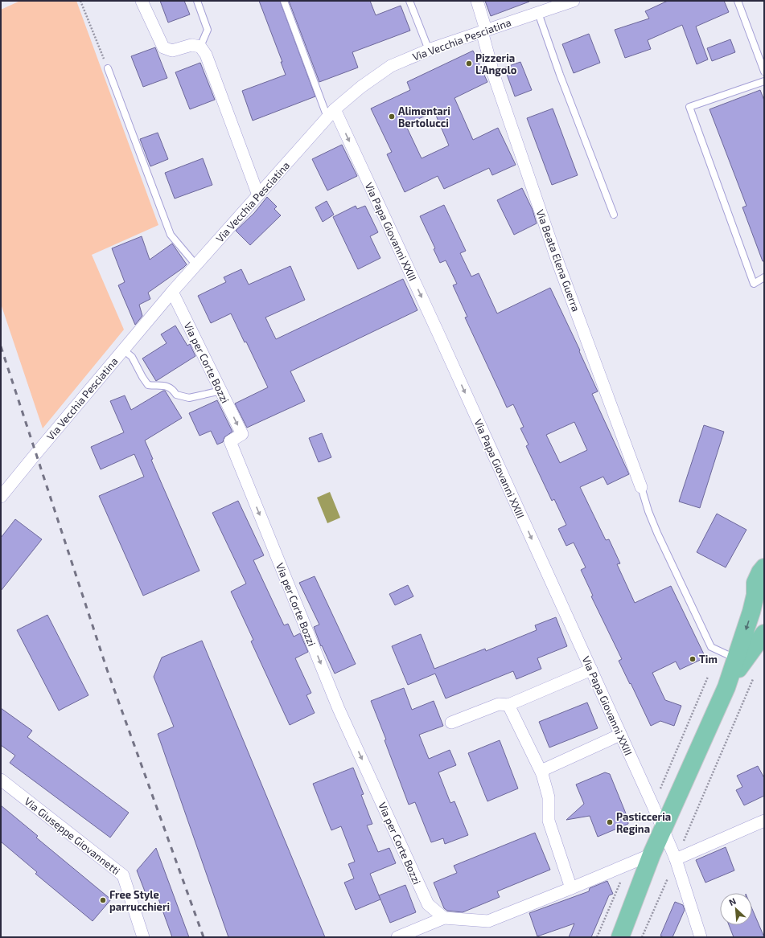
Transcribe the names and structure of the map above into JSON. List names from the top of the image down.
{
  "streets": {
    "street": [
      "Via Vecchia Pesciatina",
      "Via Papa Giovanni XXIII",
      "Via Beata Elena Guerra",
      "Via per Corte Bozzi",
      "Via Giuseppe Giovannetti"
    ]
  },
  "crossings": [
    ["Via Vecchia Pesciatina", "Via Papa Giovanni XXIII"],
    ["Via Vecchia Pesciatina", "Via Beata Elena Guerra"],
    ["Via Vecchia Pesciatina", "Via per Corte Bozzi"]
  ],
  "one_way": ["Via Papa Giovanni XXIII", "Via per Corte Bozzi"],
  "places": [
    "Pizzeria L'Angolo",
    "Alimentari Bertolucci",
    "Tim",
    "Pasticceria Regina",
    "Free Style parrucchieri"
  ],
  "north": "top left"
}
